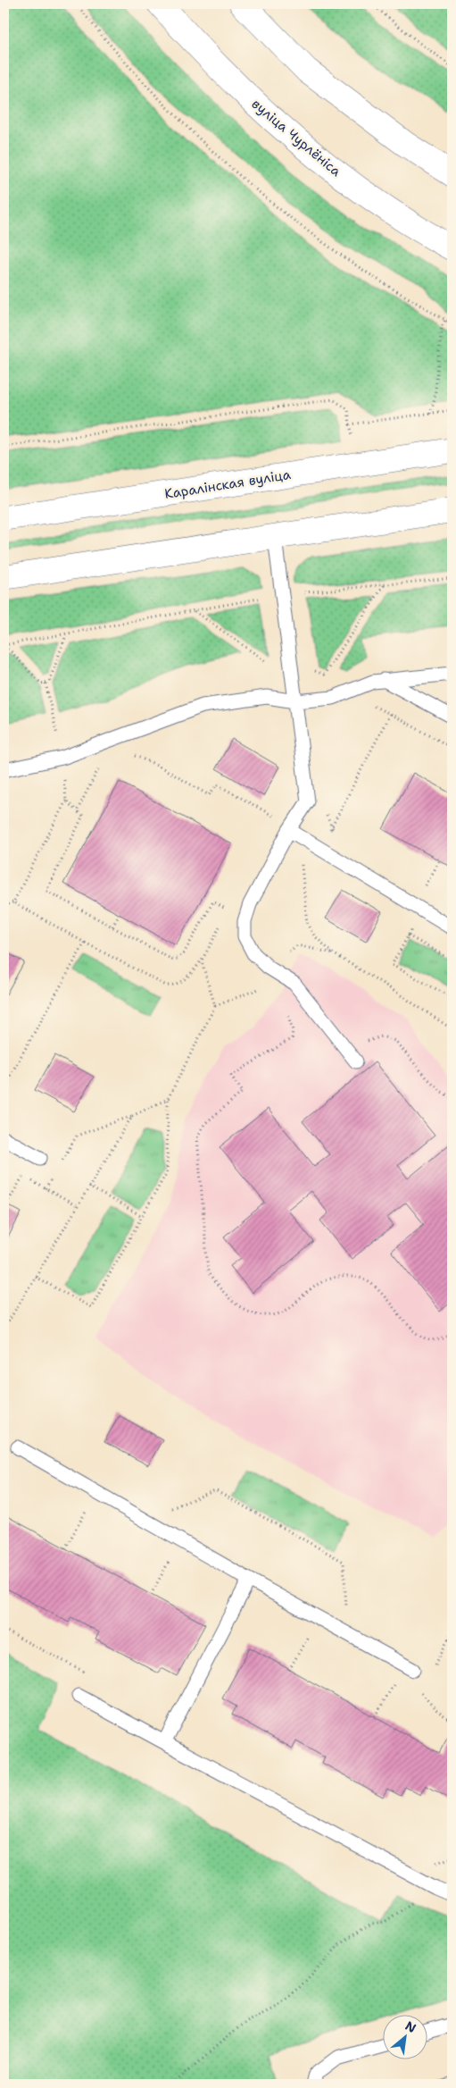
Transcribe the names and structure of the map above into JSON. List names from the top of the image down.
{
  "streets": {
    "main road": ["вуліца Чурлёніса", "Каралінская вуліца"]
  },
  "north": "top right"
}
